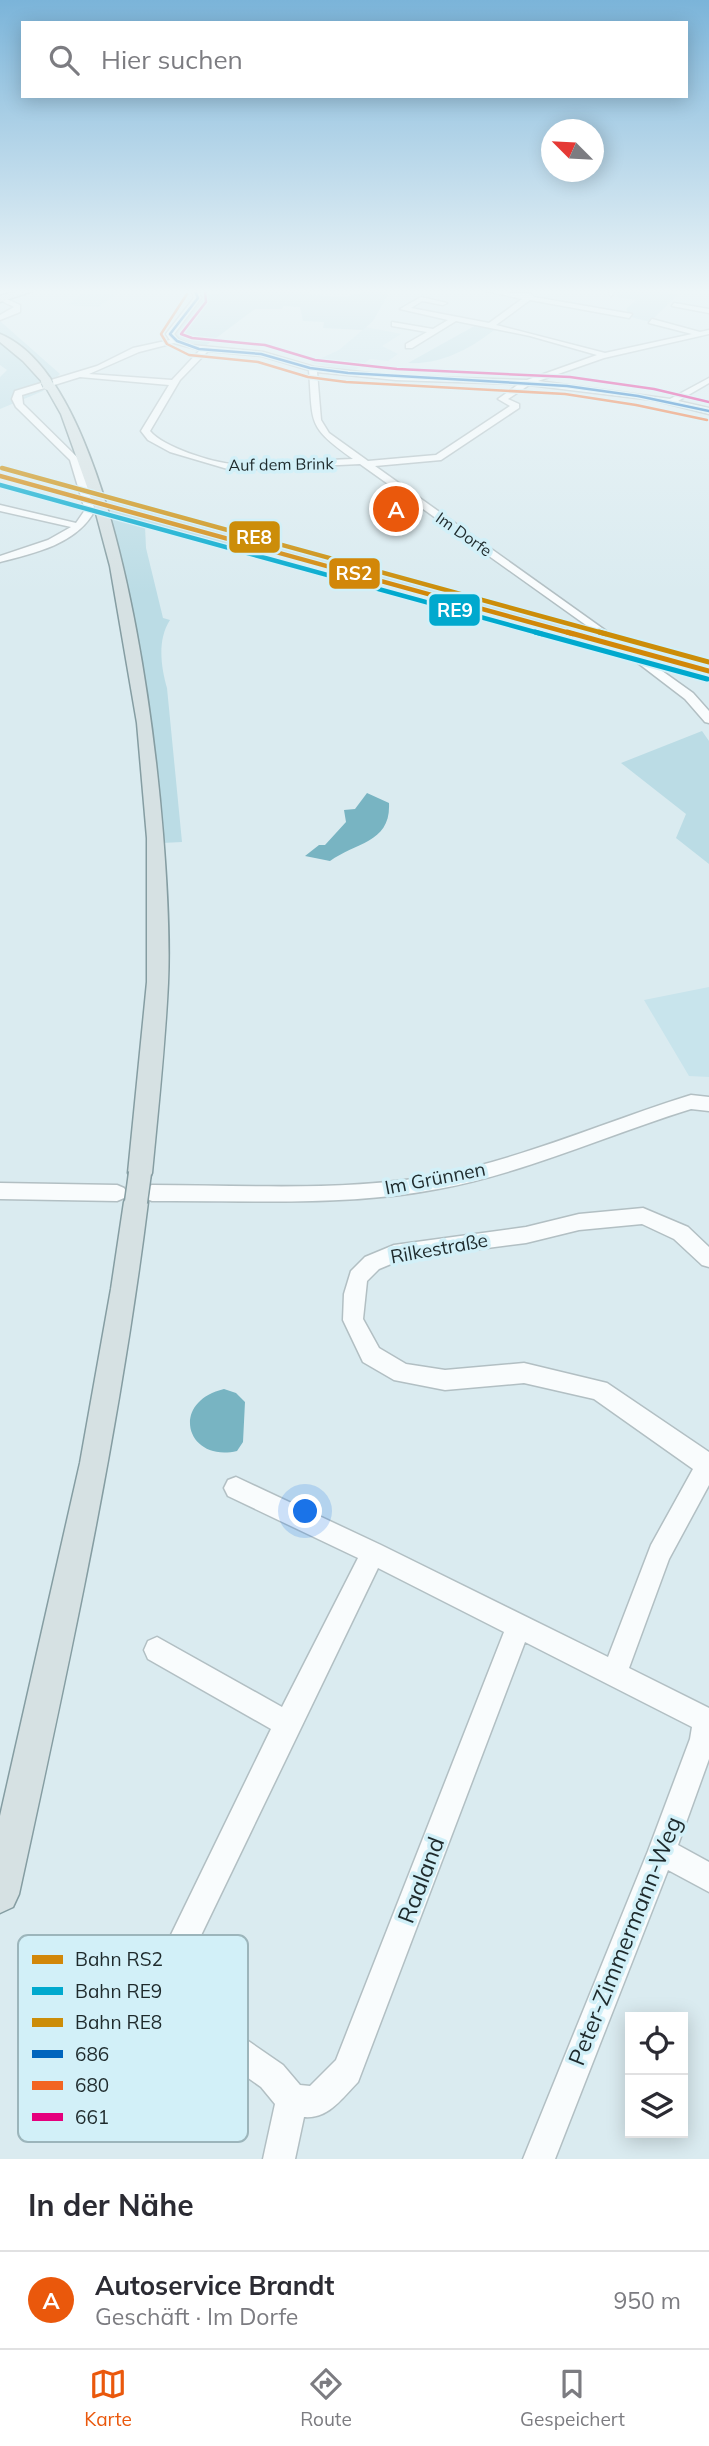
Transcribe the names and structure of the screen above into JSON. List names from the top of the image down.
{
  "streets": {
    "street": [
      "Auf dem Brink",
      "Im Dorfe",
      "Im Grünnen",
      "Rilkestraße",
      "Raaland",
      "Peter-Zimmermann-Weg"
    ]
  },
  "crossings": [
    ["Auf dem Brink", "Im Dorfe"]
  ],
  "lines": [
    "transit line 686",
    "transit line 680",
    "transit line 661",
    "rail line RE8",
    "rail line RS2",
    "rail line RE9"
  ],
  "legend": [
    "Bahn RS2",
    "Bahn RE9",
    "Bahn RE8",
    "686",
    "680",
    "661"
  ],
  "north": "top left",
  "page": {
    "search": "Hier suchen",
    "pins": "A",
    "heading": "In der Nähe",
    "list": [
      {
        "mark": "A",
        "name": "Autoservice Brandt",
        "note": "Geschäft · Im Dorfe",
        "value": "950 m"
      }
    ],
    "nav": ["Karte", "Route", "Gespeichert"]
  }
}
